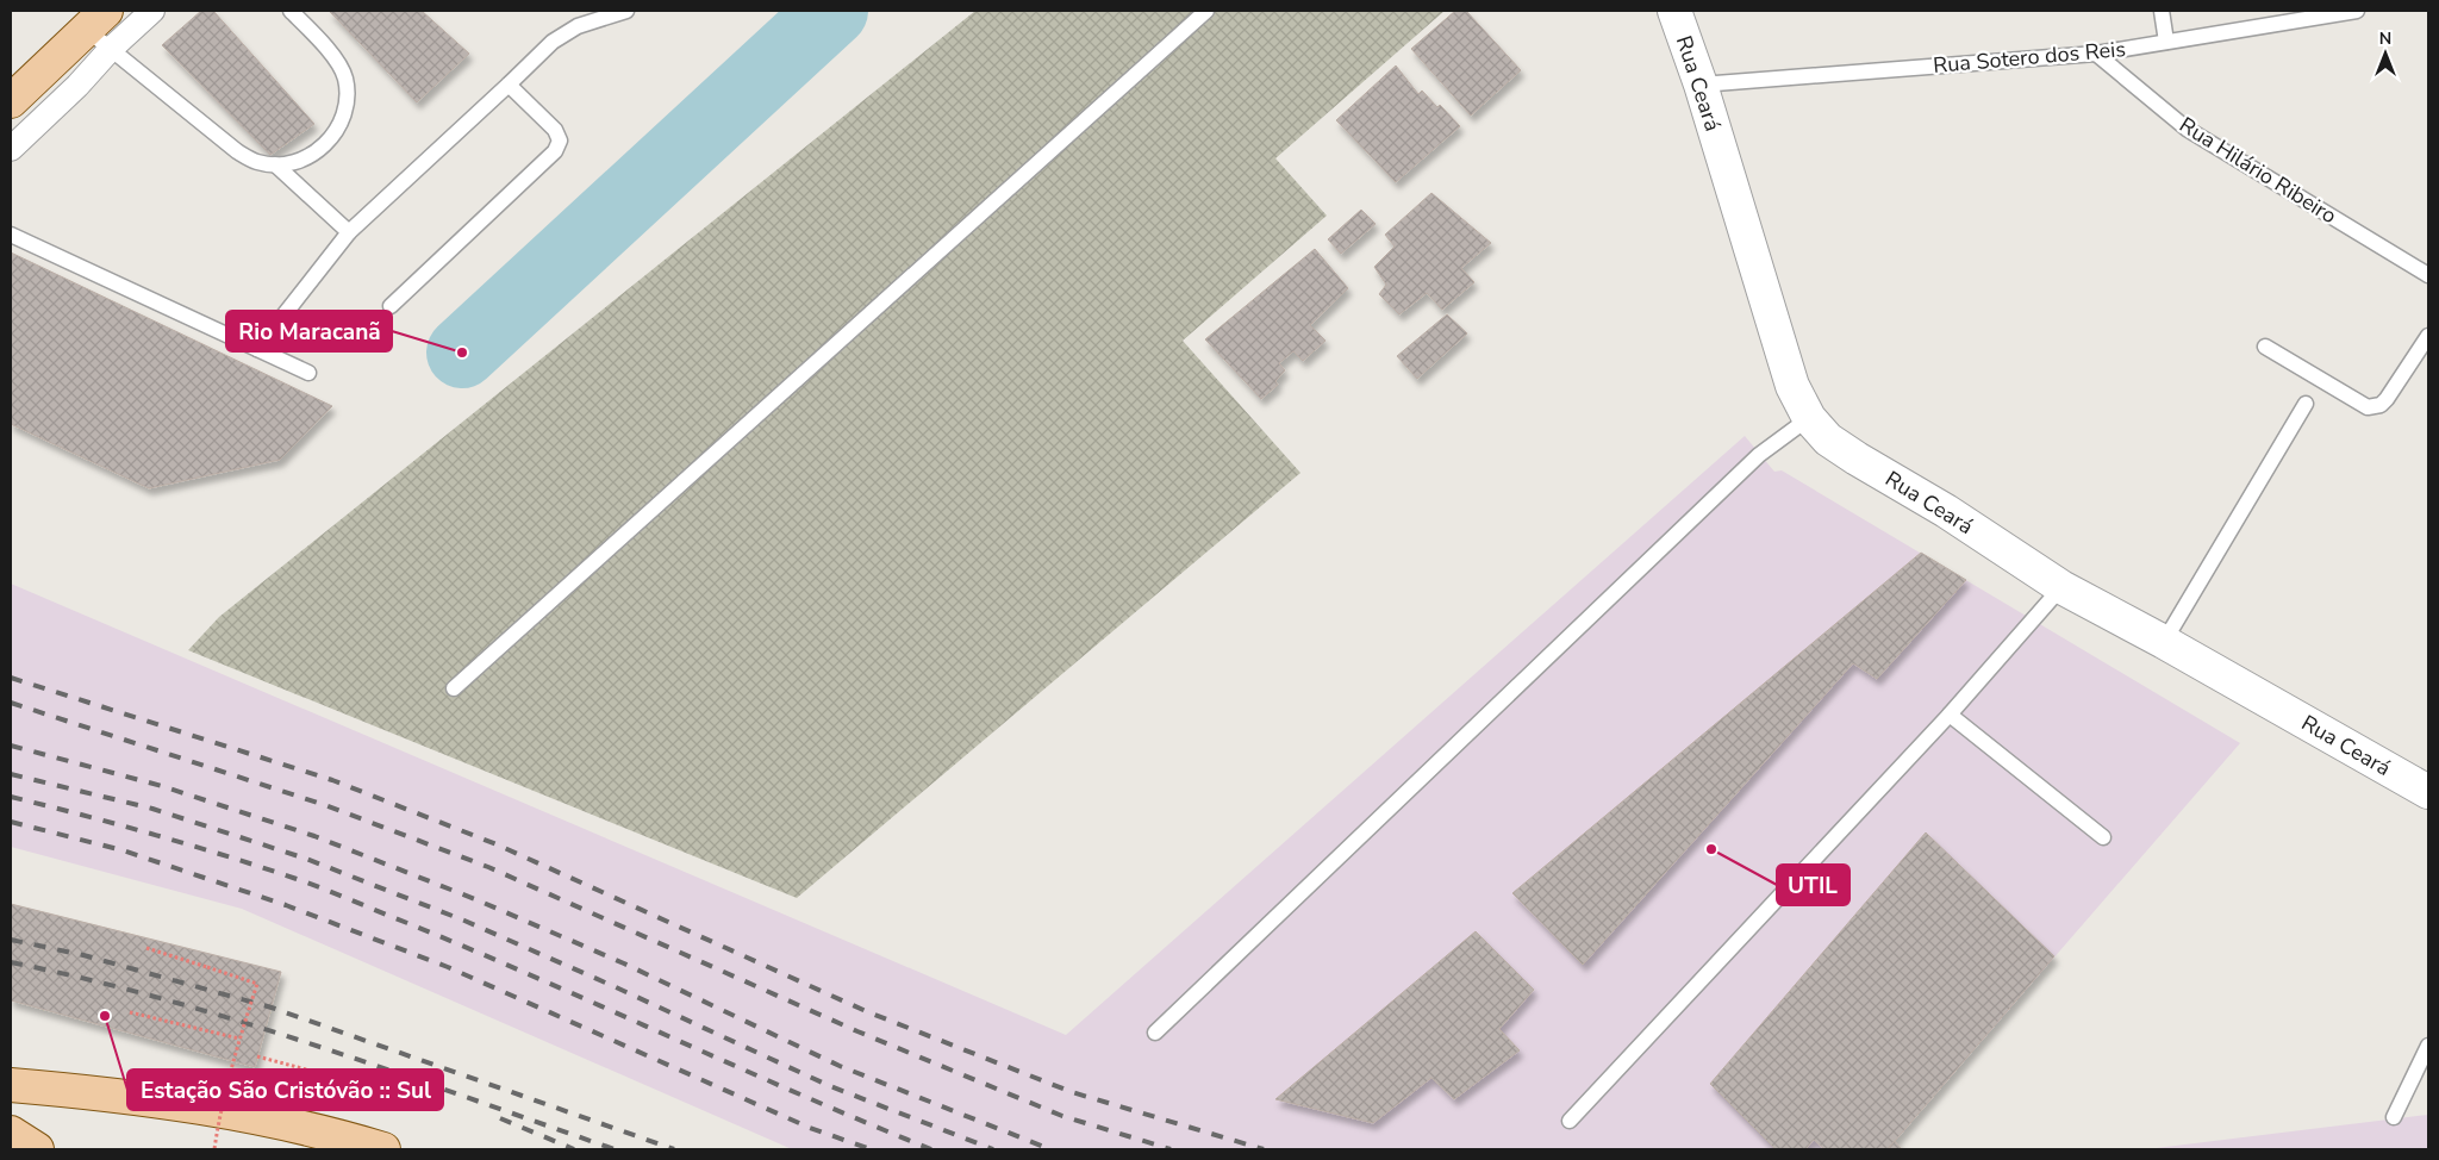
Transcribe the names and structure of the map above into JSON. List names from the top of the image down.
{
  "streets": {
    "street": ["Rua Ceará"],
    "lane": ["Rua Sotero dos Reis", "Rua Hilário Ribeiro"]
  },
  "crossings": [
    ["Rua Sotero dos Reis", "Rua Ceará"],
    ["Rua Sotero dos Reis", "Rua Hilário Ribeiro"]
  ],
  "places": ["Rio Maracanã", "UTIL", "Estação São Cristóvão :: Sul"],
  "north": "top"
}
